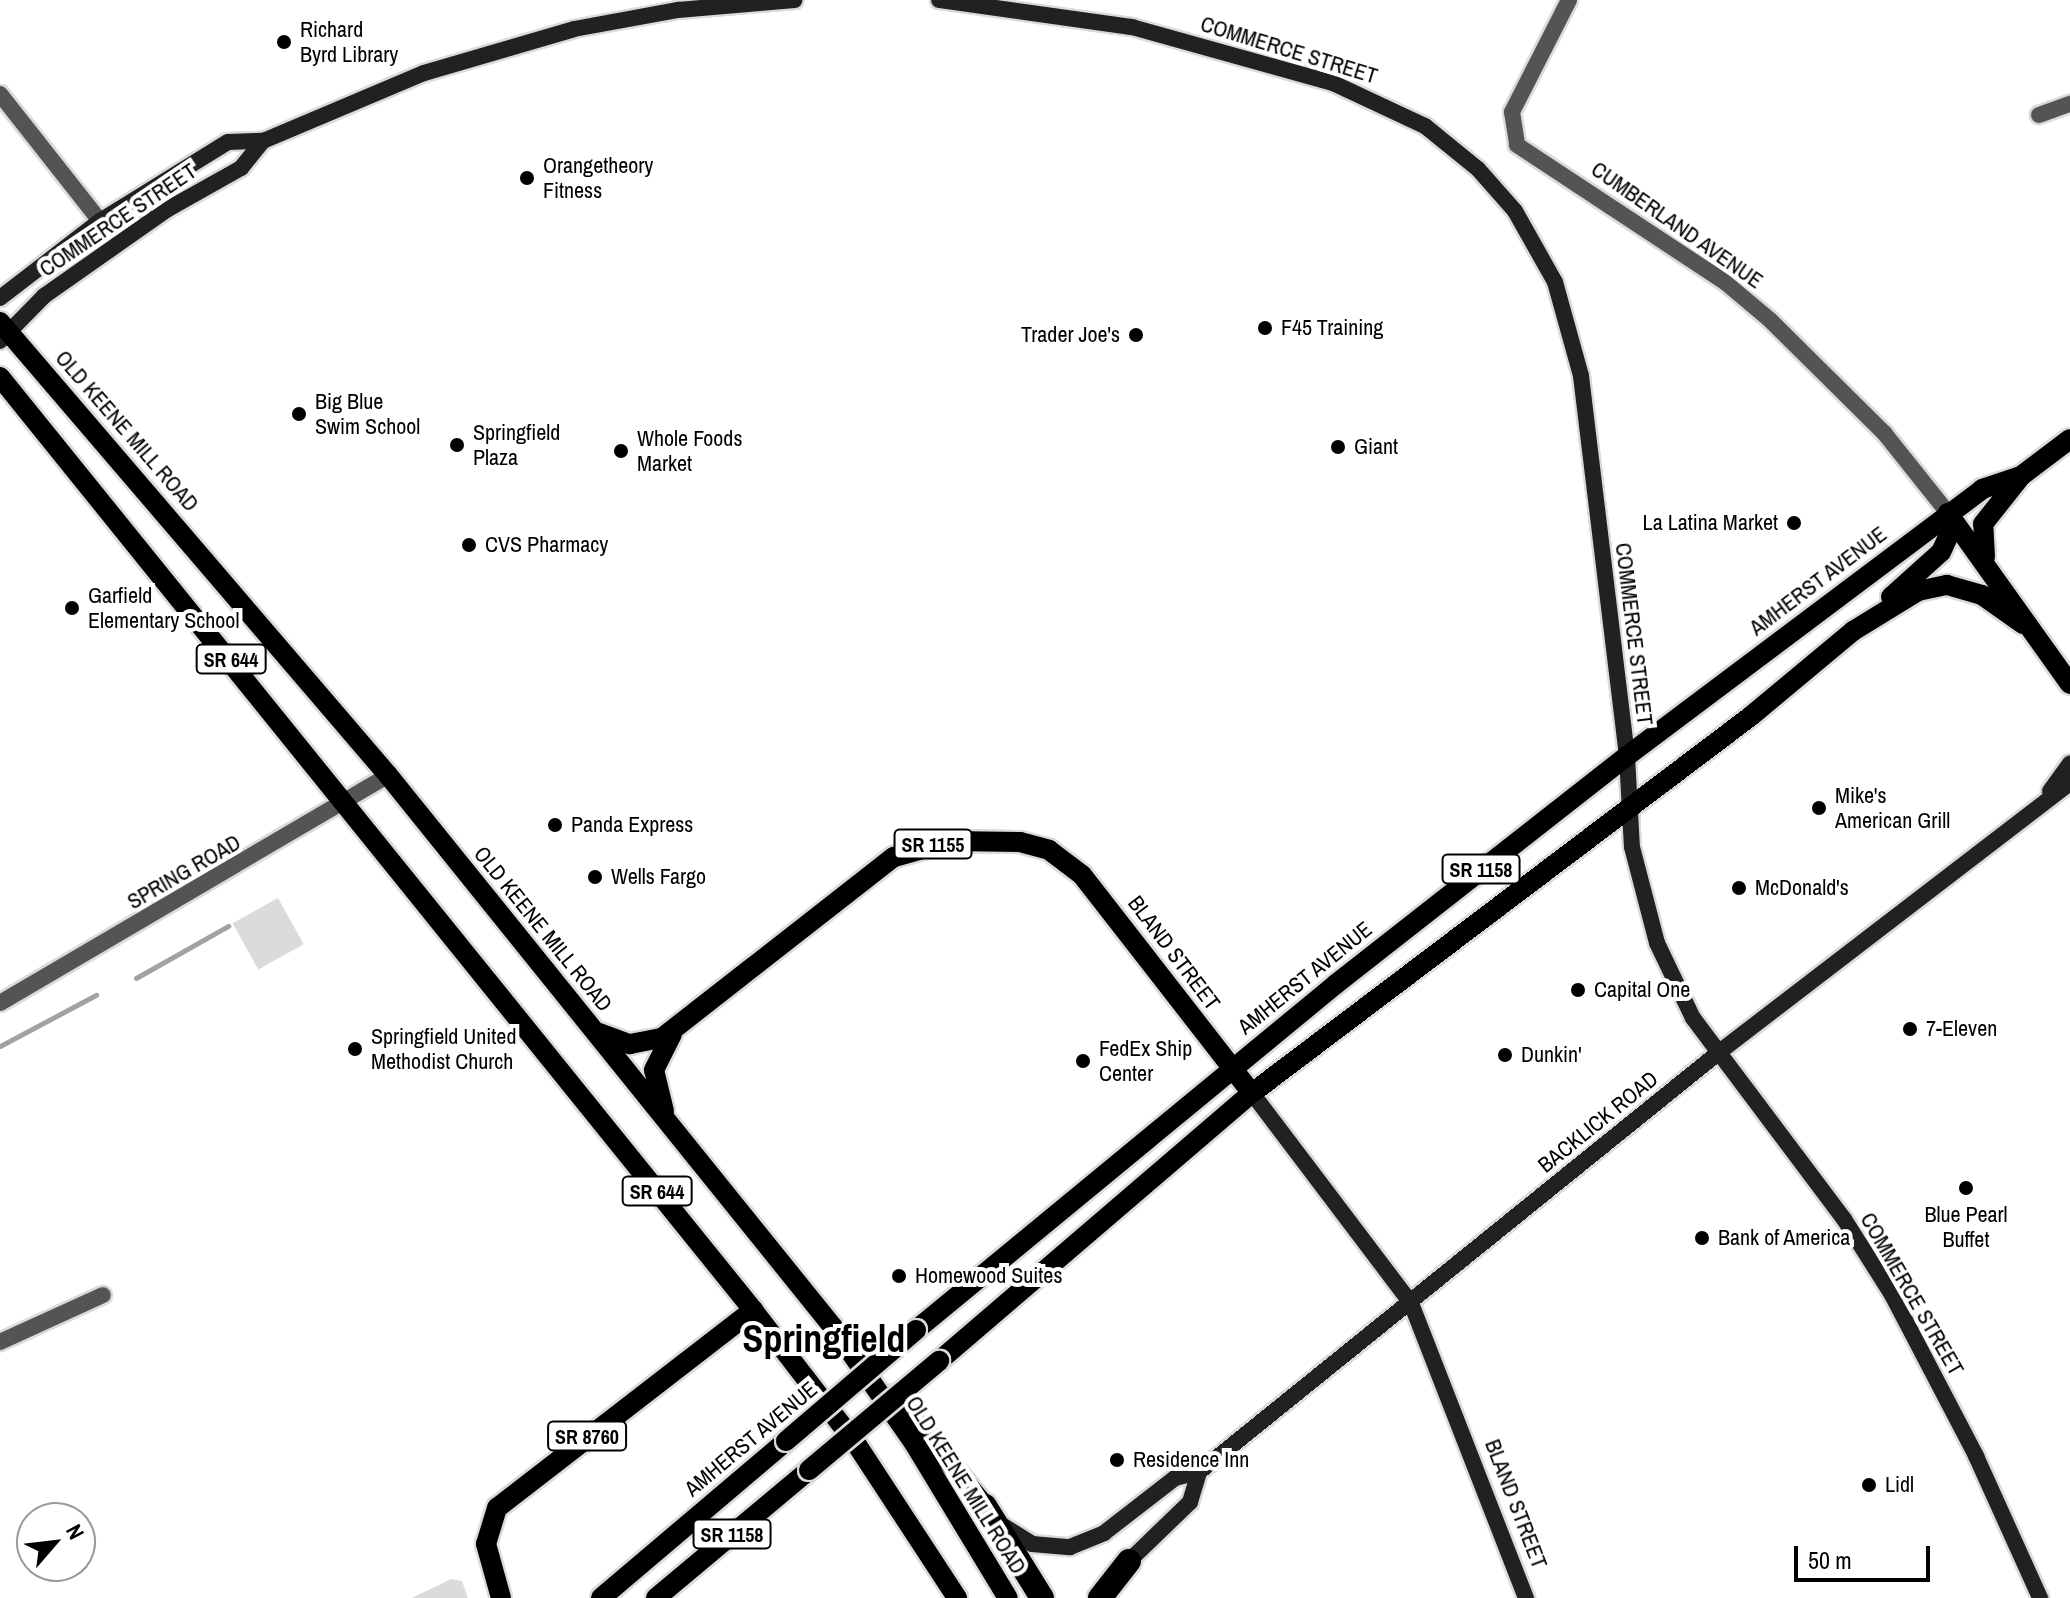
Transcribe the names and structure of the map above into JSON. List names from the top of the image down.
{
  "streets": {
    "main road": [
      "COMMERCE STREET",
      "CUMBERLAND AVENUE",
      "OLD KEENE MILL ROAD",
      "AMHERST AVENUE",
      "SR 644",
      "SR 1155",
      "SR 1158",
      "BLAND STREET",
      "BACKLICK ROAD",
      "SR 8760"
    ],
    "street": ["SPRING ROAD"]
  },
  "crossings": [
    ["COMMERCE STREET", "OLD KEENE MILL ROAD"],
    ["COMMERCE STREET", "AMHERST AVENUE"],
    ["COMMERCE STREET", "SR 1158"],
    ["COMMERCE STREET", "BACKLICK ROAD"],
    ["CUMBERLAND AVENUE", "AMHERST AVENUE"],
    ["CUMBERLAND AVENUE", "SR 1158"],
    ["OLD KEENE MILL ROAD", "SPRING ROAD"],
    ["AMHERST AVENUE", "BLAND STREET"],
    ["SR 644", "SPRING ROAD"],
    ["SR 644", "SR 8760"],
    ["SR 1158", "BLAND STREET"],
    ["BLAND STREET", "BACKLICK ROAD"]
  ],
  "districts": ["Springfield"],
  "places": [
    "Richard Byrd Library",
    "Orangetheory Fitness",
    "F45 Training",
    "Trader Joe's",
    "Big Blue Swim School",
    "Springfield Plaza",
    "Giant",
    "Whole Foods Market",
    "La Latina Market",
    "CVS Pharmacy",
    "Garfield Elementary School",
    "Mike's American Grill",
    "Panda Express",
    "Wells Fargo",
    "McDonald's",
    "Capital One",
    "7-Eleven",
    "Springfield United Methodist Church",
    "Dunkin'",
    "FedEx Ship Center",
    "Blue Pearl Buffet",
    "Bank of America",
    "Homewood Suites",
    "Residence Inn",
    "Lidl"
  ],
  "scale_bar": "50 m",
  "north": "top right"
}
